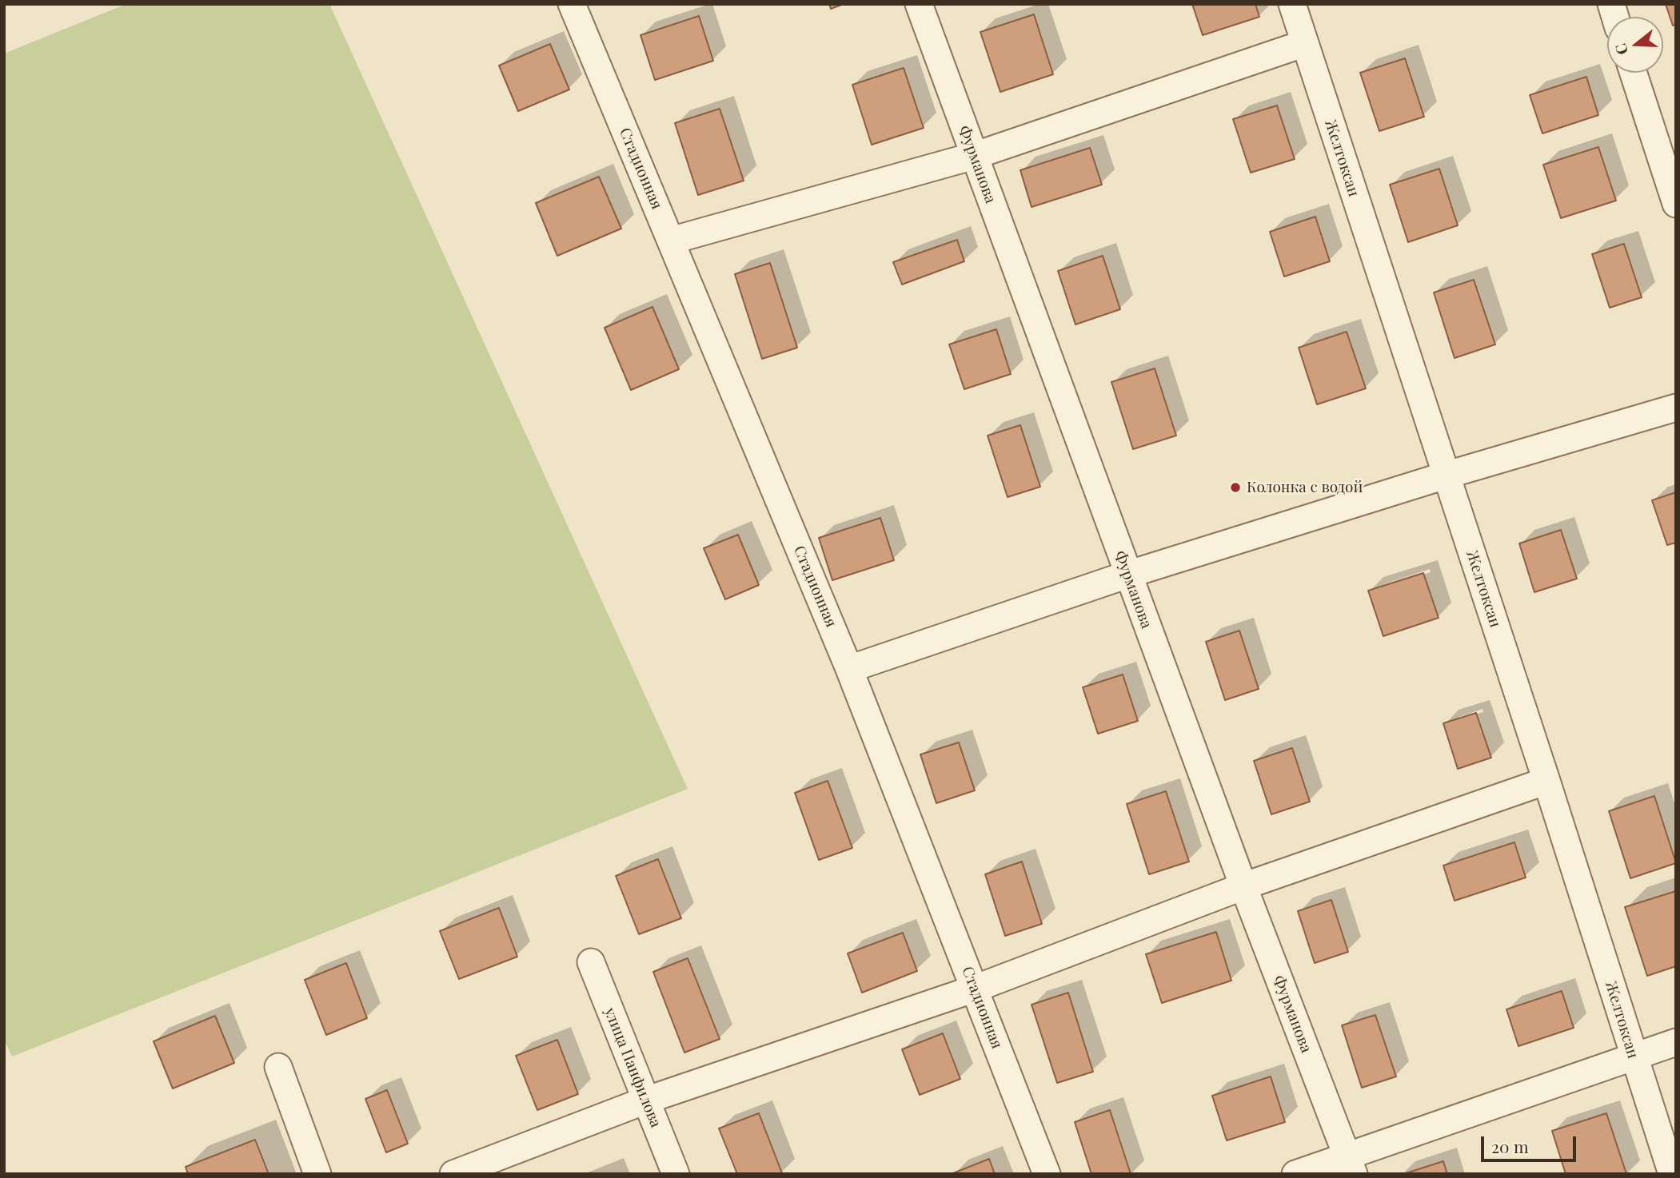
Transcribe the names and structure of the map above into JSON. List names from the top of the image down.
{
  "streets": {
    "street": [
      "Желтоксан",
      "Фурманова",
      "Стадионная",
      "улица Панфилова"
    ]
  },
  "places": ["Колонка с водой"],
  "scale_bar": "20 m",
  "north": "left"
}
